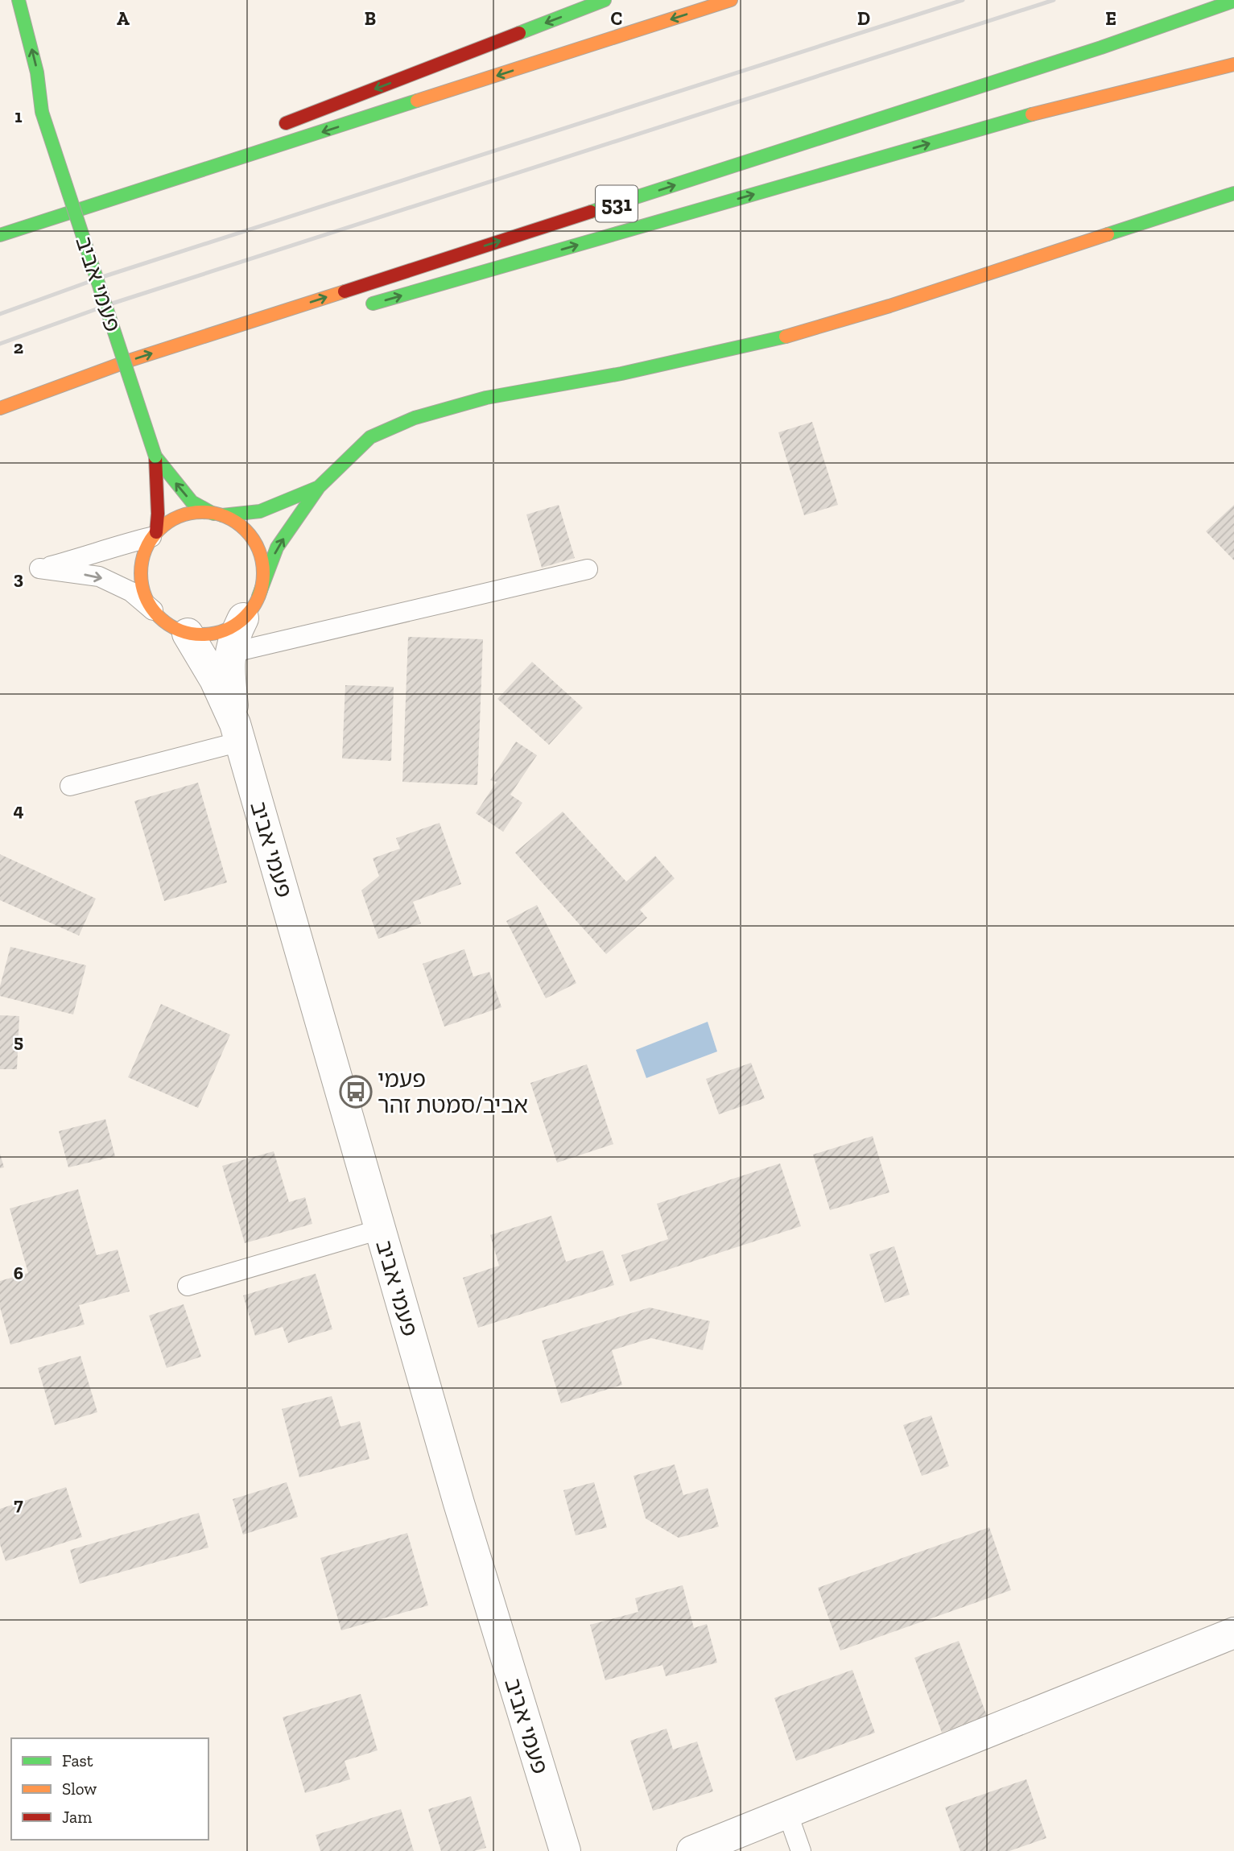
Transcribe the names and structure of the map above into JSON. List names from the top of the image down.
{
  "streets": {
    "main road": ["531", "פעמי אביב"]
  },
  "places": {
    "bus stop": ["פעמי אביב/סמטת זהר"]
  },
  "legend": ["Fast", "Slow", "Jam"],
  "grid": {
    "columns": [
      "A",
      "B",
      "C",
      "D",
      "E"
    ],
    "rows": [
      "1",
      "2",
      "3",
      "4",
      "5",
      "6",
      "7"
    ]
  }
}
